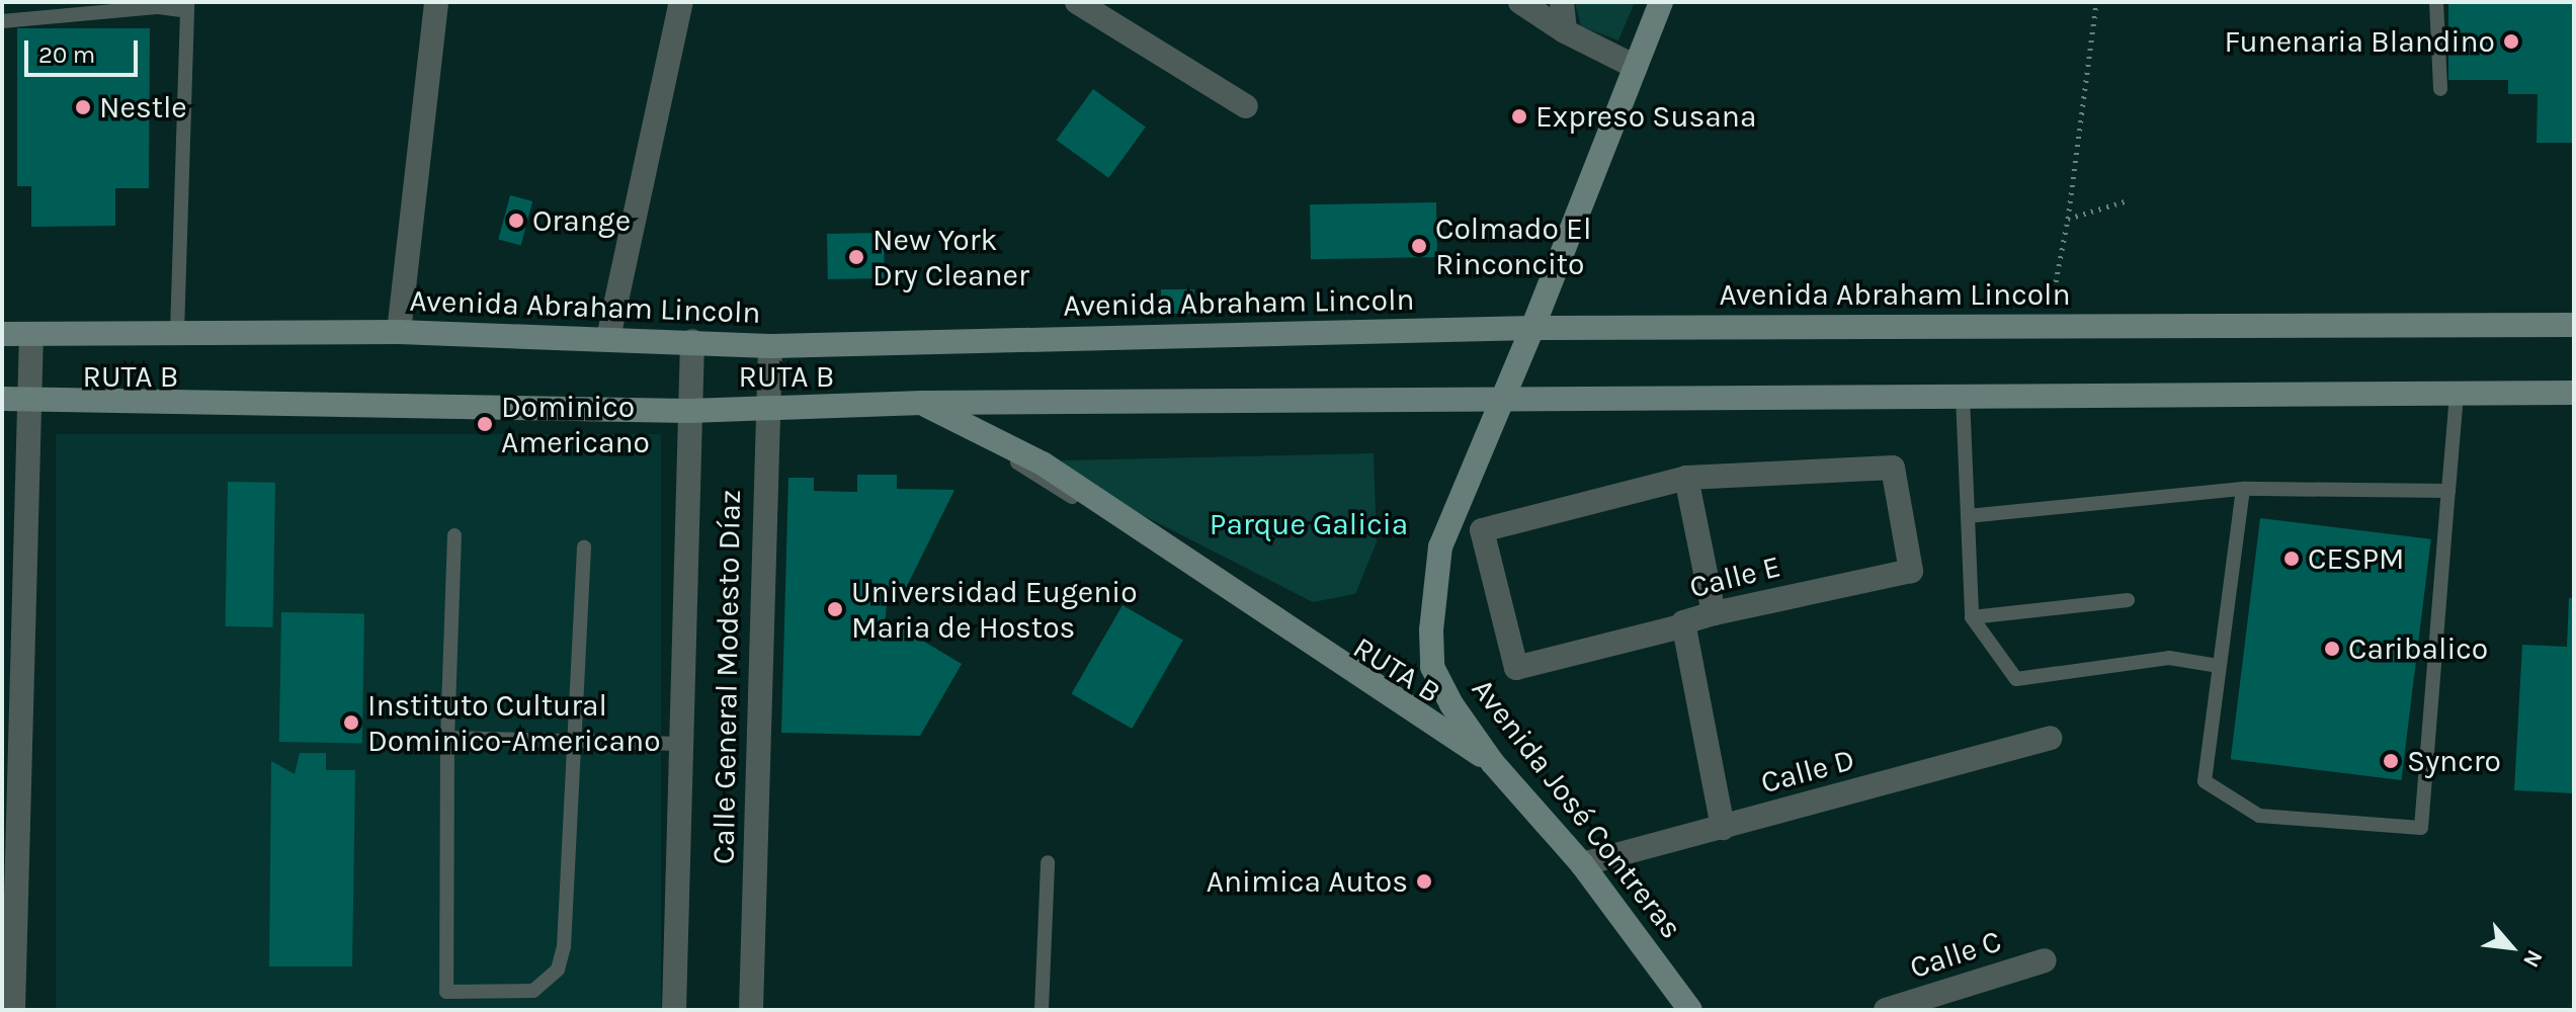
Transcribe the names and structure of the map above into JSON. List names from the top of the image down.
{
  "streets": {
    "main road": ["Avenida Abraham Lincoln", "Avenida José Contreras"],
    "street": [
      "Calle E",
      "Calle General Modesto Díaz",
      "Calle D",
      "Calle C"
    ],
    "lane": ["RUTA B"]
  },
  "crossings": [
    ["Avenida Abraham Lincoln", "Calle General Modesto Díaz"],
    ["Avenida Abraham Lincoln", "Avenida José Contreras"],
    ["Calle E", "Calle D"],
    ["Calle D", "Avenida José Contreras"]
  ],
  "parks": ["Parque Galicia"],
  "places": [
    "Funenaria Blandino",
    "Nestle",
    "Expreso Susana",
    "Orange",
    "Colmado El Rinconcito",
    "New York Dry Cleaner",
    "Dominico Americano",
    "CESPM",
    "Universidad Eugenio Maria de Hostos",
    "Caribalico",
    "Instituto Cultural Dominico-Americano",
    "Syncro",
    "Animica Autos"
  ],
  "scale_bar": "20 m",
  "north": "bottom right"
}
